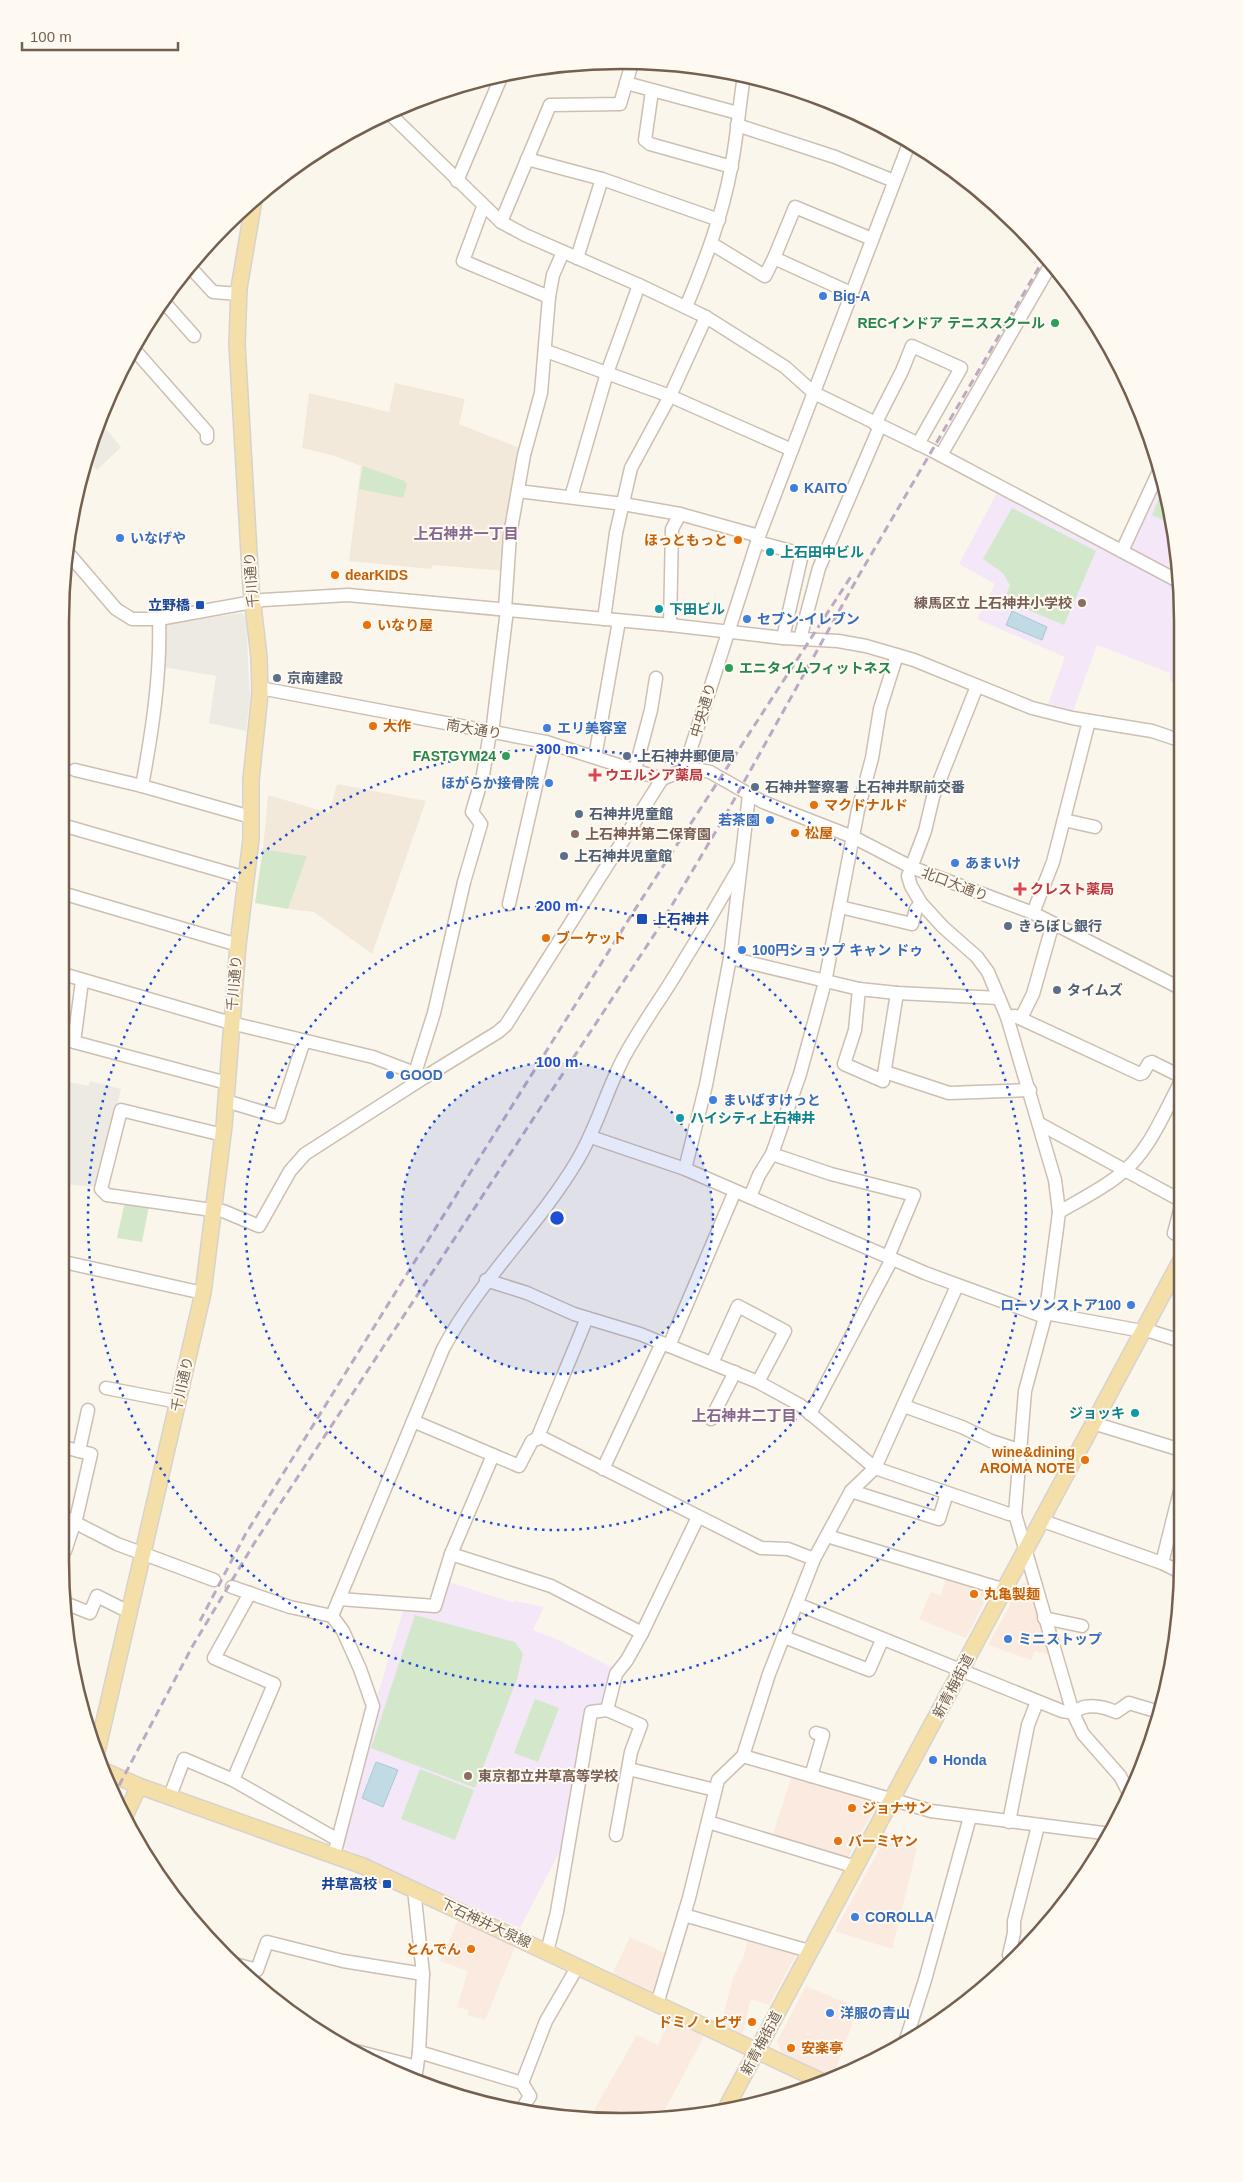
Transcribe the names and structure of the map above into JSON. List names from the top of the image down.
{
  "streets": {
    "main road": ["千川通り", "新青梅街道", "下石神井大泉線"],
    "street": ["中央通り", "南大通り", "北口大通り"]
  },
  "crossings": [
    ["千川通り", "南大通り"],
    ["中央通り", "北口大通り"],
    ["新青梅街道", "下石神井大泉線"]
  ],
  "districts": ["上石神井一丁目", "上石神井二丁目"],
  "places": {
    "other": [
      "Big-A",
      "RECインドア テニススクール",
      "KAITO",
      "いなげや",
      "ほっともっと",
      "上石田中ビル",
      "dearKIDS",
      "練馬区立 上石神井小学校",
      "下田ビル",
      "セブン-イレブン",
      "いなり屋",
      "エニタイムフィットネス",
      "京南建設",
      "大作",
      "エリ美容室",
      "FASTGYM24",
      "上石神井郵便局",
      "ほがらか接骨院",
      "石神井警察署 上石神井駅前交番",
      "マクドナルド",
      "石神井児童館",
      "若茶園",
      "松屋",
      "上石神井第二保育園",
      "上石神井児童館",
      "あまいけ",
      "きらぼし銀行",
      "ブーケット",
      "100円ショップ キャン ドゥ",
      "タイムズ",
      "GOOD",
      "まいばすけっと",
      "ハイシティ上石神井",
      "ローソンストア100",
      "ジョッキ",
      "wine&dining AROMA NOTE",
      "丸亀製麺",
      "ミニストップ",
      "Honda",
      "東京都立井草高等学校",
      "ジョナサン",
      "バーミヤン",
      "COROLLA",
      "とんでん",
      "洋服の青山",
      "ドミノ・ピザ",
      "安楽亭"
    ],
    "transit": ["立野橋", "上石神井", "井草高校"],
    "health": ["ウエルシア薬局", "クレスト薬局"]
  },
  "scale_bar": "100 m",
  "rings": ["300 m", "200 m", "100 m"]
}
